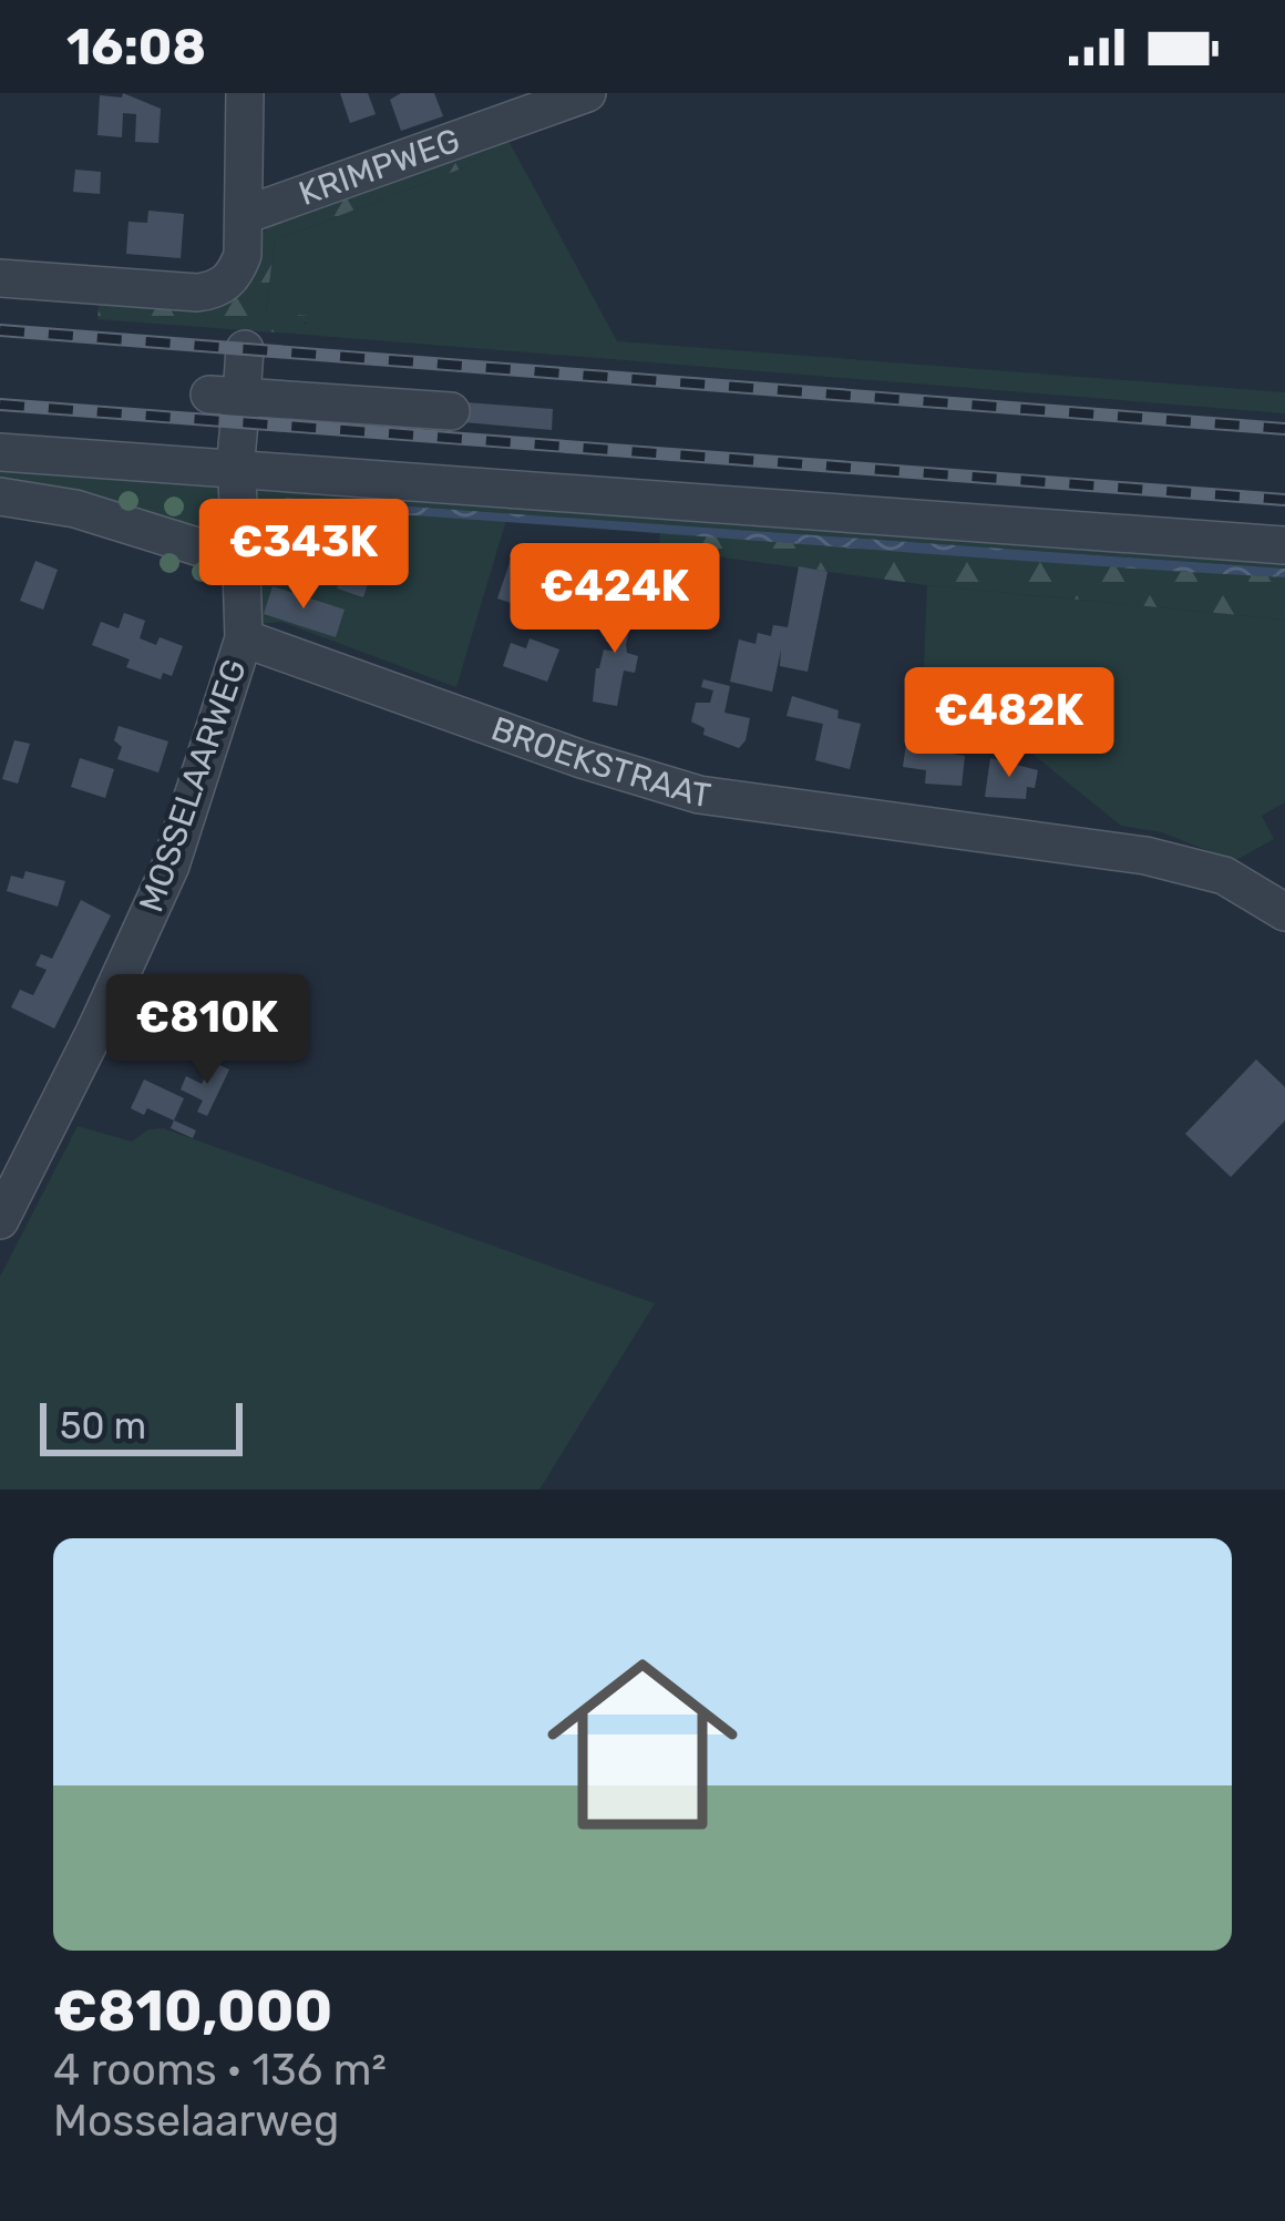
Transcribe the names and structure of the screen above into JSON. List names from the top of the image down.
{
  "streets": {
    "street": ["KRIMPWEG", "BROEKSTRAAT", "MOSSELAARWEG"]
  },
  "crossings": [
    ["BROEKSTRAAT", "MOSSELAARWEG"]
  ],
  "scale_bar": "50 m",
  "page": {
    "status": "16:08",
    "price": [
      "€343K",
      "€424K",
      "€482K",
      "€810K"
    ],
    "scale": "50 m",
    "list": [
      {
        "name": "€810,000",
        "note": "4 rooms · 136 m² · Mosselaarweg"
      }
    ]
  }
}
